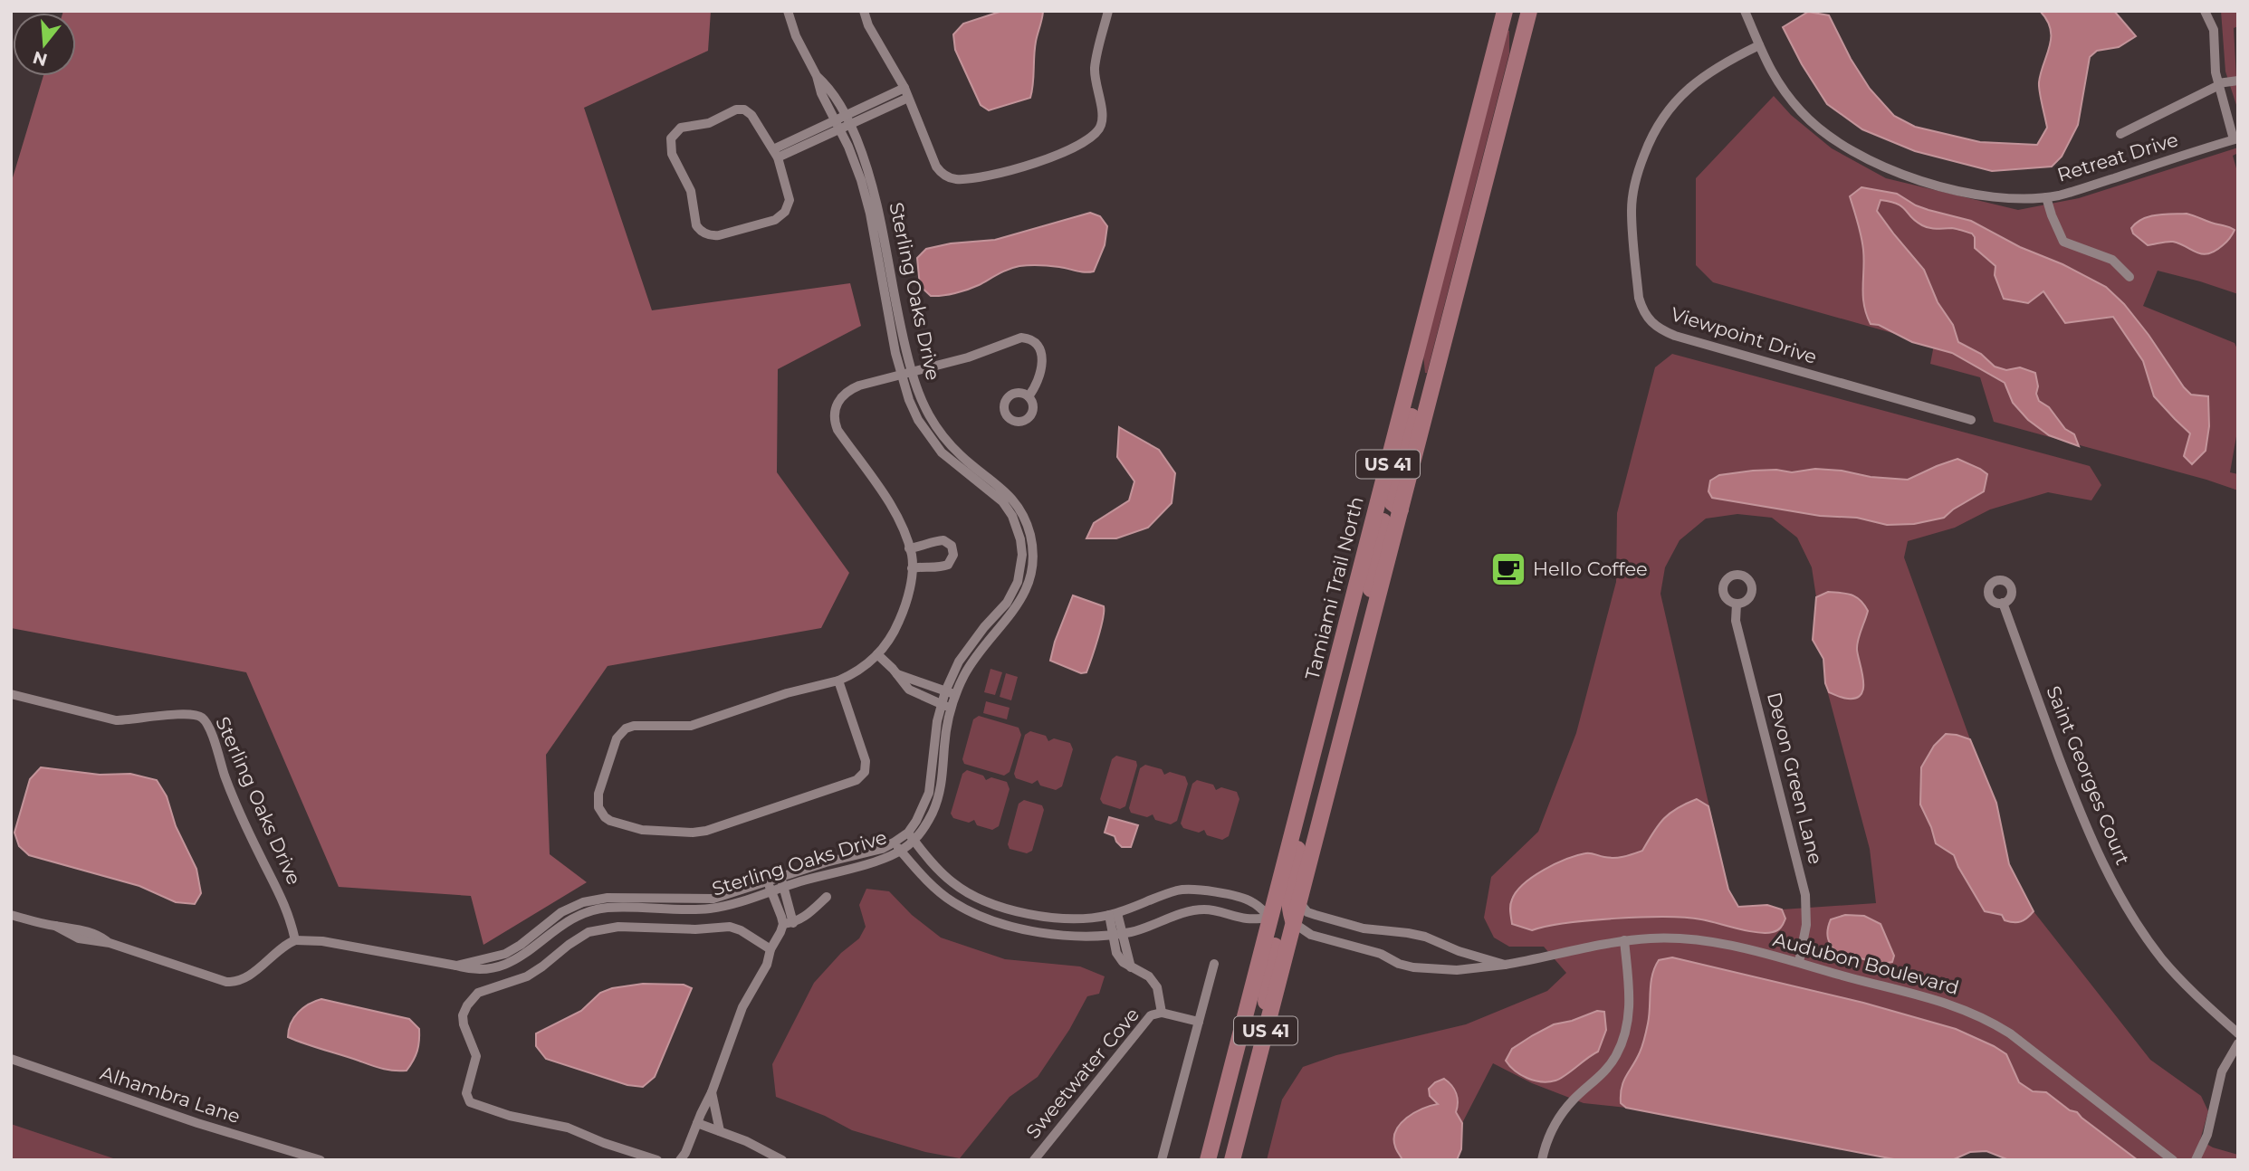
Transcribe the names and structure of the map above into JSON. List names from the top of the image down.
{
  "streets": {
    "main road": ["US 41", "Tamiami Trail North"],
    "street": [
      "Retreat Drive",
      "Sterling Oaks Drive",
      "Viewpoint Drive",
      "Saint Georges Court",
      "Devon Green Lane",
      "Audubon Boulevard",
      "Sweetwater Cove",
      "Alhambra Lane"
    ]
  },
  "crossings": [
    ["Retreat Drive", "Viewpoint Drive"],
    ["US 41", "Tamiami Trail North"],
    ["US 41", "Audubon Boulevard"],
    ["Devon Green Lane", "Audubon Boulevard"]
  ],
  "places": {
    "cafe": ["Hello Coffee"]
  },
  "north": "bottom"
}
